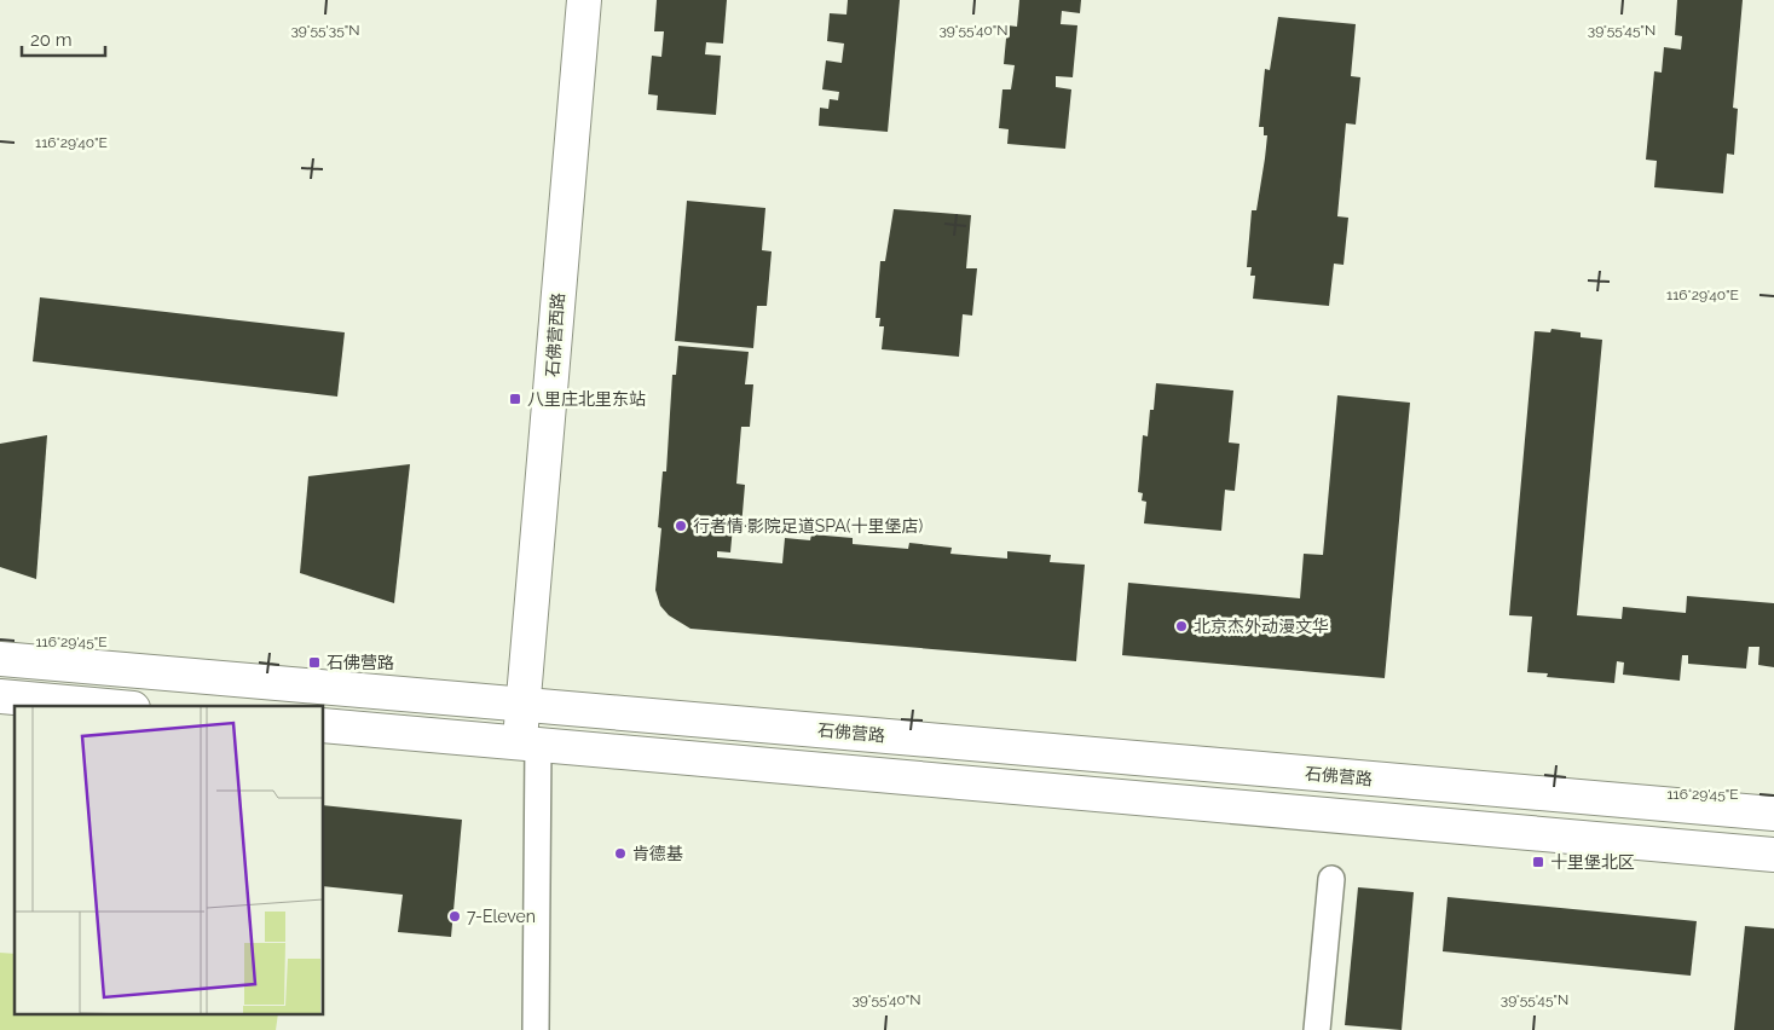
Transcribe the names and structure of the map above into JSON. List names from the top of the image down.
{
  "streets": {
    "street": ["石佛营西路", "石佛营路"]
  },
  "crossings": [
    ["石佛营西路", "石佛营路"]
  ],
  "places": {
    "transit": ["八里庄北里东站", "石佛营路", "十里堡北区"],
    "other": [
      "行者情·影院足道SPA(十里堡店)",
      "北京杰外动漫文华",
      "肯德基",
      "7-Eleven"
    ]
  },
  "scale_bar": "20 m",
  "coordinates": [
    "39°55'35\"N",
    "39°55'40\"N",
    "39°55'45\"N",
    "116°29'40\"E",
    "116°29'45\"E"
  ]
}
